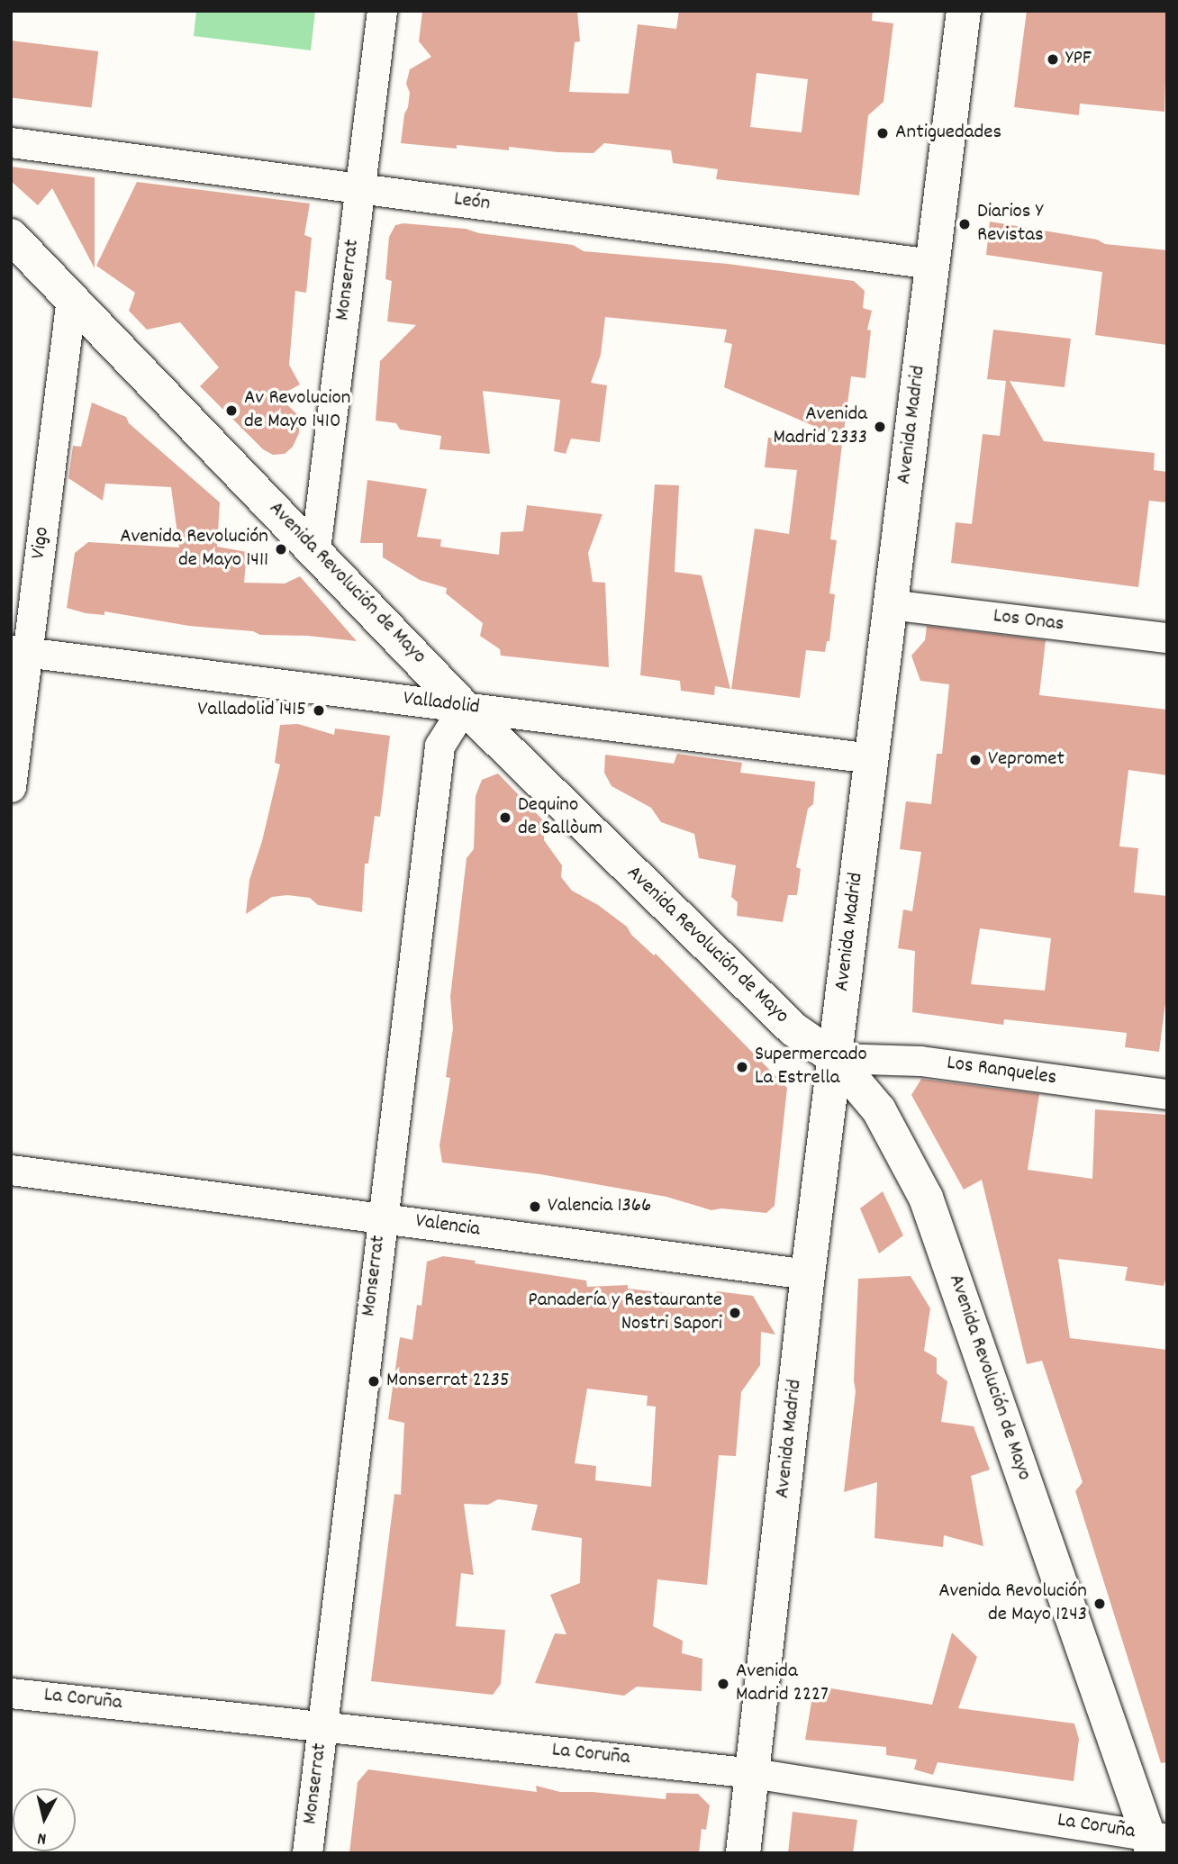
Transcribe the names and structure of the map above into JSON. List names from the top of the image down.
{
  "streets": {
    "main road": ["Avenida Madrid", "Avenida Revolución de Mayo"],
    "street": [
      "León",
      "Monserrat",
      "Vigo",
      "Los Onas",
      "Valladolid",
      "Los Ranqueles",
      "Valencia",
      "La Coruña"
    ]
  },
  "crossings": [
    ["León", "Monserrat"],
    ["León", "Avenida Madrid"],
    ["Monserrat", "Avenida Revolución de Mayo"],
    ["Monserrat", "Valladolid"],
    ["Monserrat", "Valencia"],
    ["Monserrat", "La Coruña"],
    ["Avenida Madrid", "Avenida Revolución de Mayo"],
    ["Avenida Madrid", "Los Onas"],
    ["Avenida Madrid", "Valladolid"],
    ["Avenida Madrid", "Los Ranqueles"],
    ["Avenida Madrid", "Valencia"],
    ["Avenida Madrid", "La Coruña"],
    ["Vigo", "Avenida Revolución de Mayo"],
    ["Vigo", "Valladolid"],
    ["Avenida Revolución de Mayo", "Valladolid"],
    ["Avenida Revolución de Mayo", "Los Ranqueles"],
    ["Avenida Revolución de Mayo", "La Coruña"]
  ],
  "places": [
    "YPF",
    "Antiguedades",
    "Diarios Y Revistas",
    "Av Revolucion de Mayo 1410",
    "Avenida Madrid 2333",
    "Avenida Revolución de Mayo 1411",
    "Valladolid 1415",
    "Vepromet",
    "Dequino de Sallòum",
    "Supermercado La Estrella",
    "Valencia 1366",
    "Panadería y Restaurante Nostri Sapori",
    "Monserrat 2235",
    "Avenida Revolución de Mayo 1243",
    "Avenida Madrid 2227"
  ],
  "north": "bottom"
}
